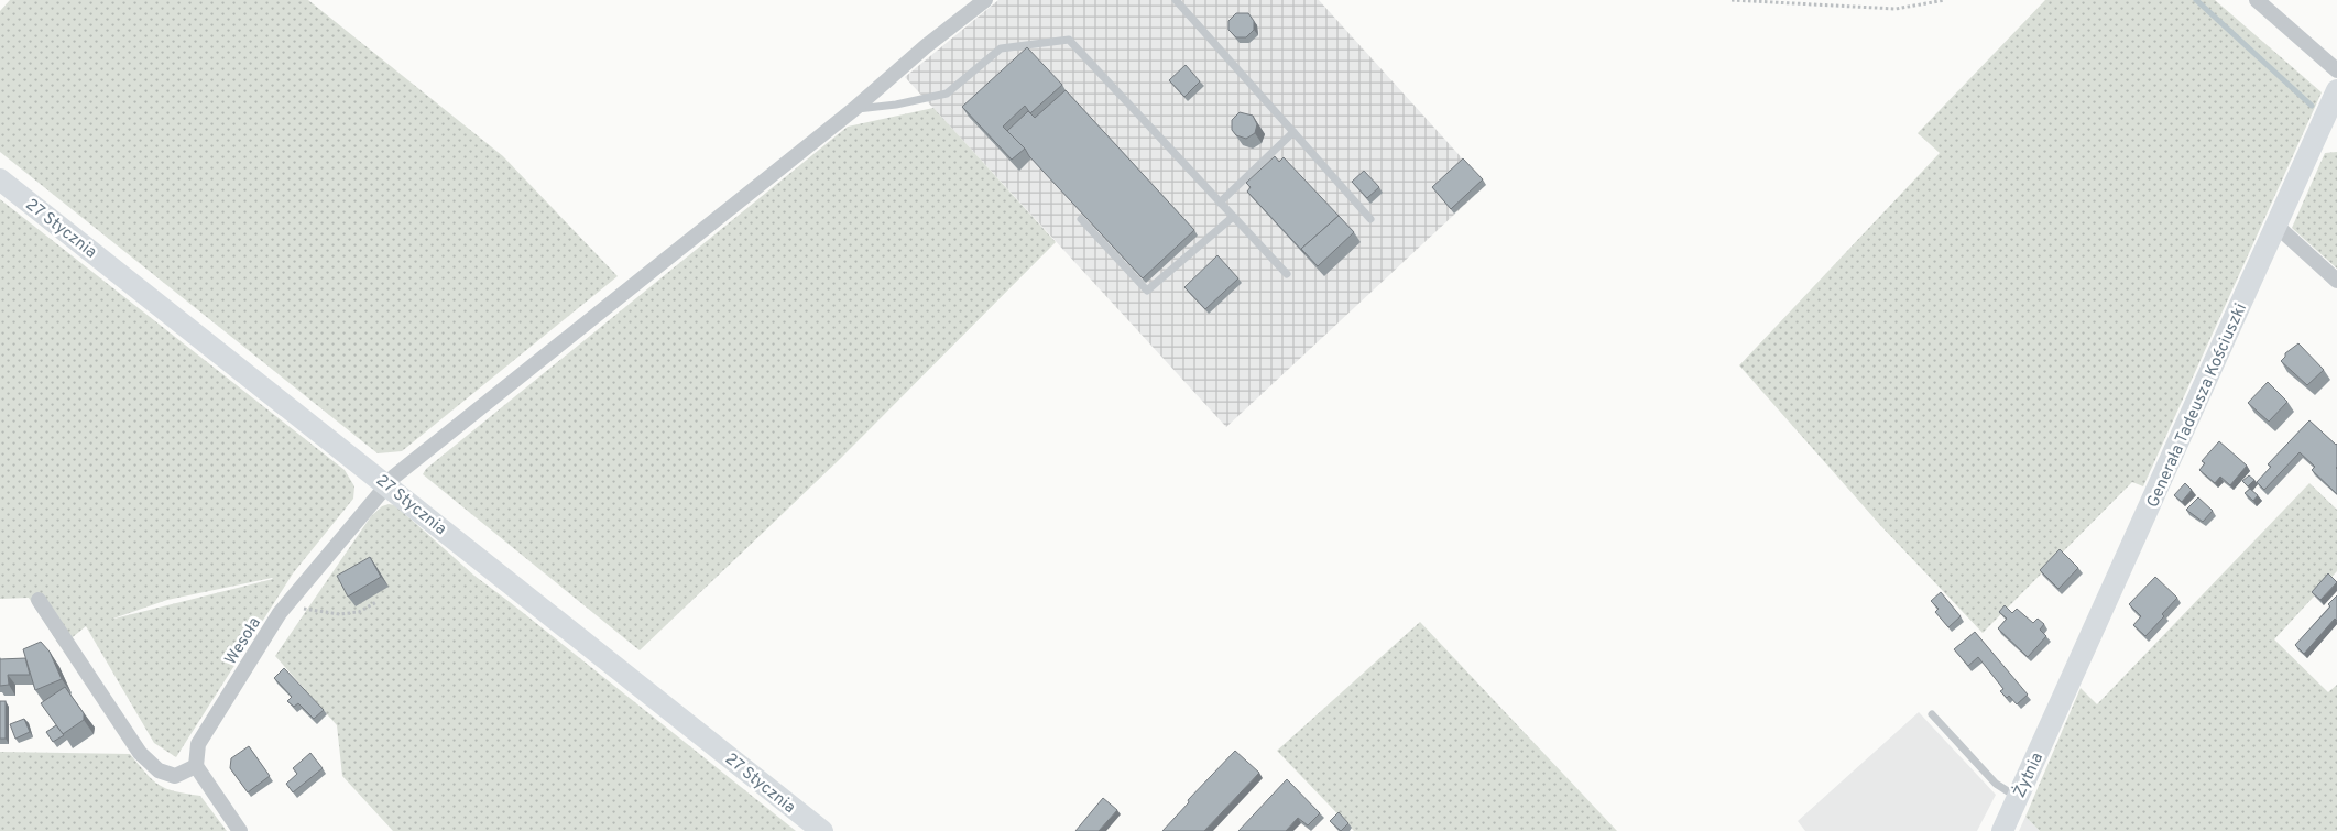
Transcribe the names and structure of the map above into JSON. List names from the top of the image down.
{
  "streets": {
    "street": [
      "27 Stycznia",
      "Generała Tadeusza Kościuszki",
      "Wesoła",
      "Żytnia"
    ]
  },
  "crossings": [
    ["27 Stycznia", "Wesoła"],
    ["Generała Tadeusza Kościuszki", "Żytnia"]
  ]
}
